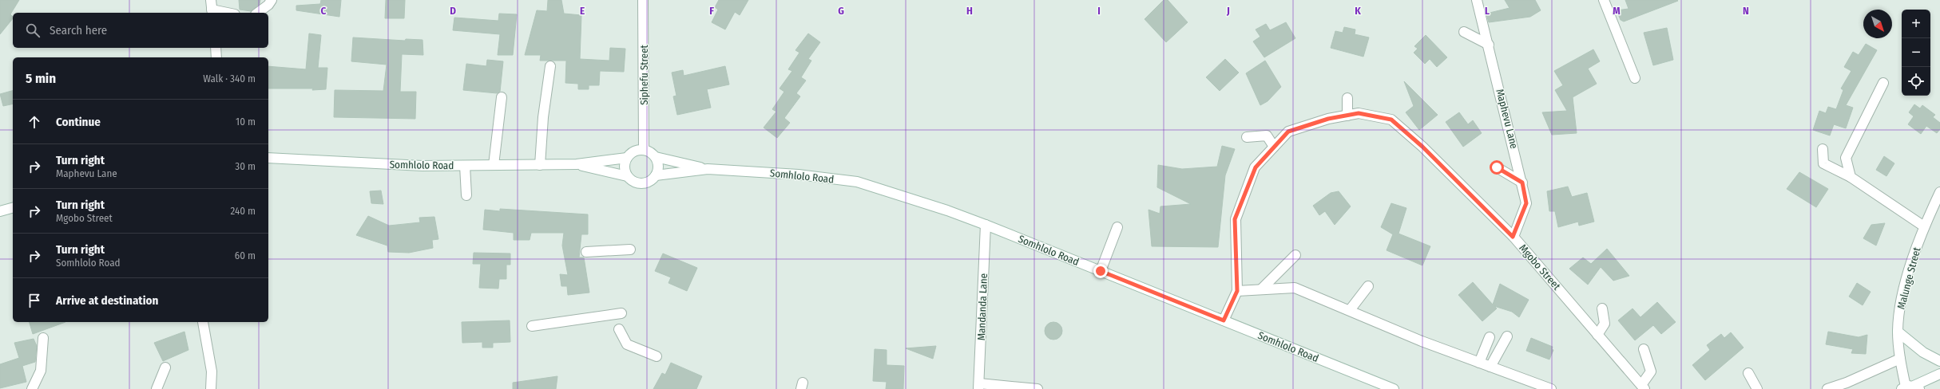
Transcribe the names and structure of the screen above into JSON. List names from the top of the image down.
{
  "streets": {
    "street": [
      "Siphefu Street",
      "Maphevu Lane",
      "Somhlolo Road",
      "Mgobo Street",
      "Malunge Street",
      "Mandanda Lane"
    ]
  },
  "crossings": [
    ["Siphefu Street", "Somhlolo Road"],
    ["Maphevu Lane", "Mgobo Street"],
    ["Somhlolo Road", "Mgobo Street"],
    ["Somhlolo Road", "Mandanda Lane"]
  ],
  "north": "bottom right",
  "page": {
    "map_buttons": ["+", "−"],
    "search": "Search here",
    "heading": ["5 min", "Walk · 340 m"],
    "list": [
      ["Continue", "10 m"],
      ["Turn right", "Maphevu Lane", "30 m"],
      ["Turn right", "Mgobo Street", "240 m"],
      ["Turn right", "Somhlolo Road", "60 m"],
      "Arrive at destination"
    ]
  },
  "grid": {
    "columns": [
      "C",
      "D",
      "E",
      "F",
      "G",
      "H",
      "I",
      "J",
      "K",
      "L",
      "M",
      "N"
    ]
  }
}
